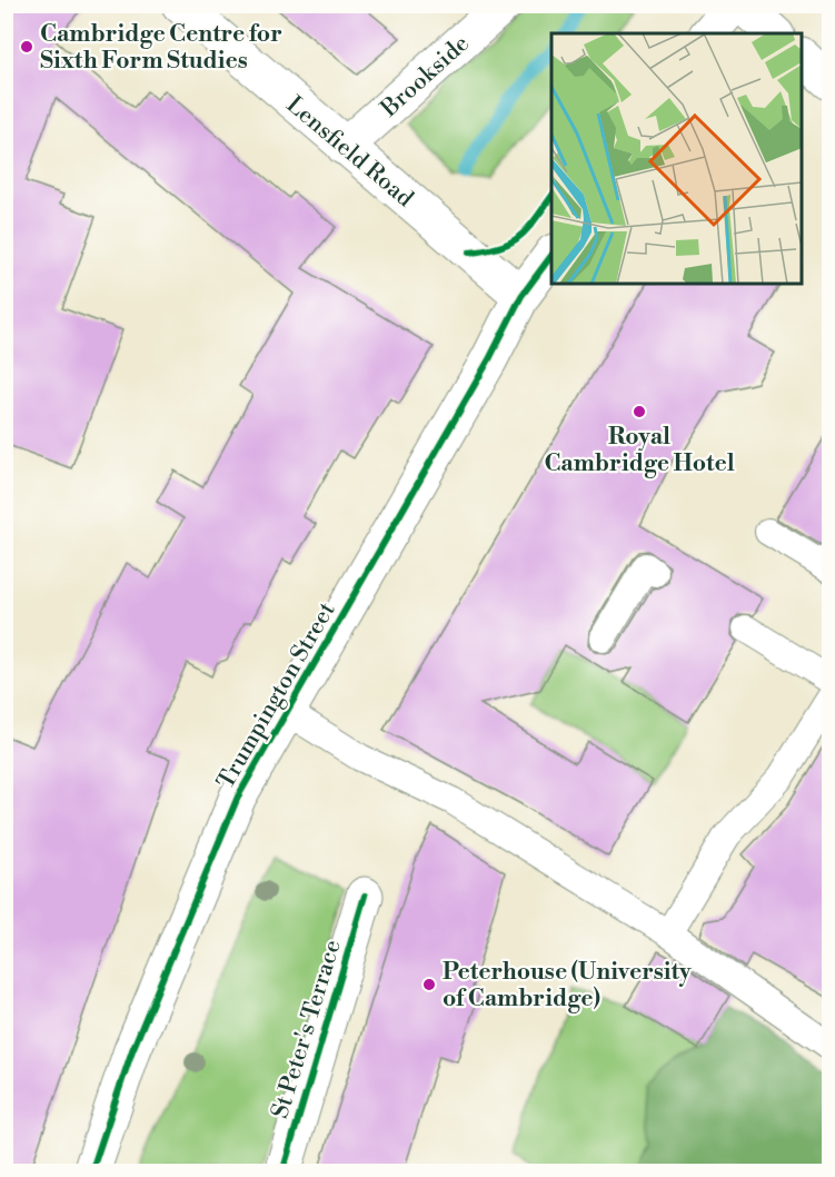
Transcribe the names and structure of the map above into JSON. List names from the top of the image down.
{
  "streets": {
    "street": [
      "Brookside",
      "Lensfield Road",
      "Trumpington Street",
      "St Peter's Terrace"
    ]
  },
  "crossings": [
    ["Brookside", "Lensfield Road"],
    ["Lensfield Road", "Trumpington Street"]
  ],
  "places": ["Cambridge Centre for Sixth Form Studies", "Royal Cambridge Hotel", "Peterhouse (University of Cambridge)"]
}
